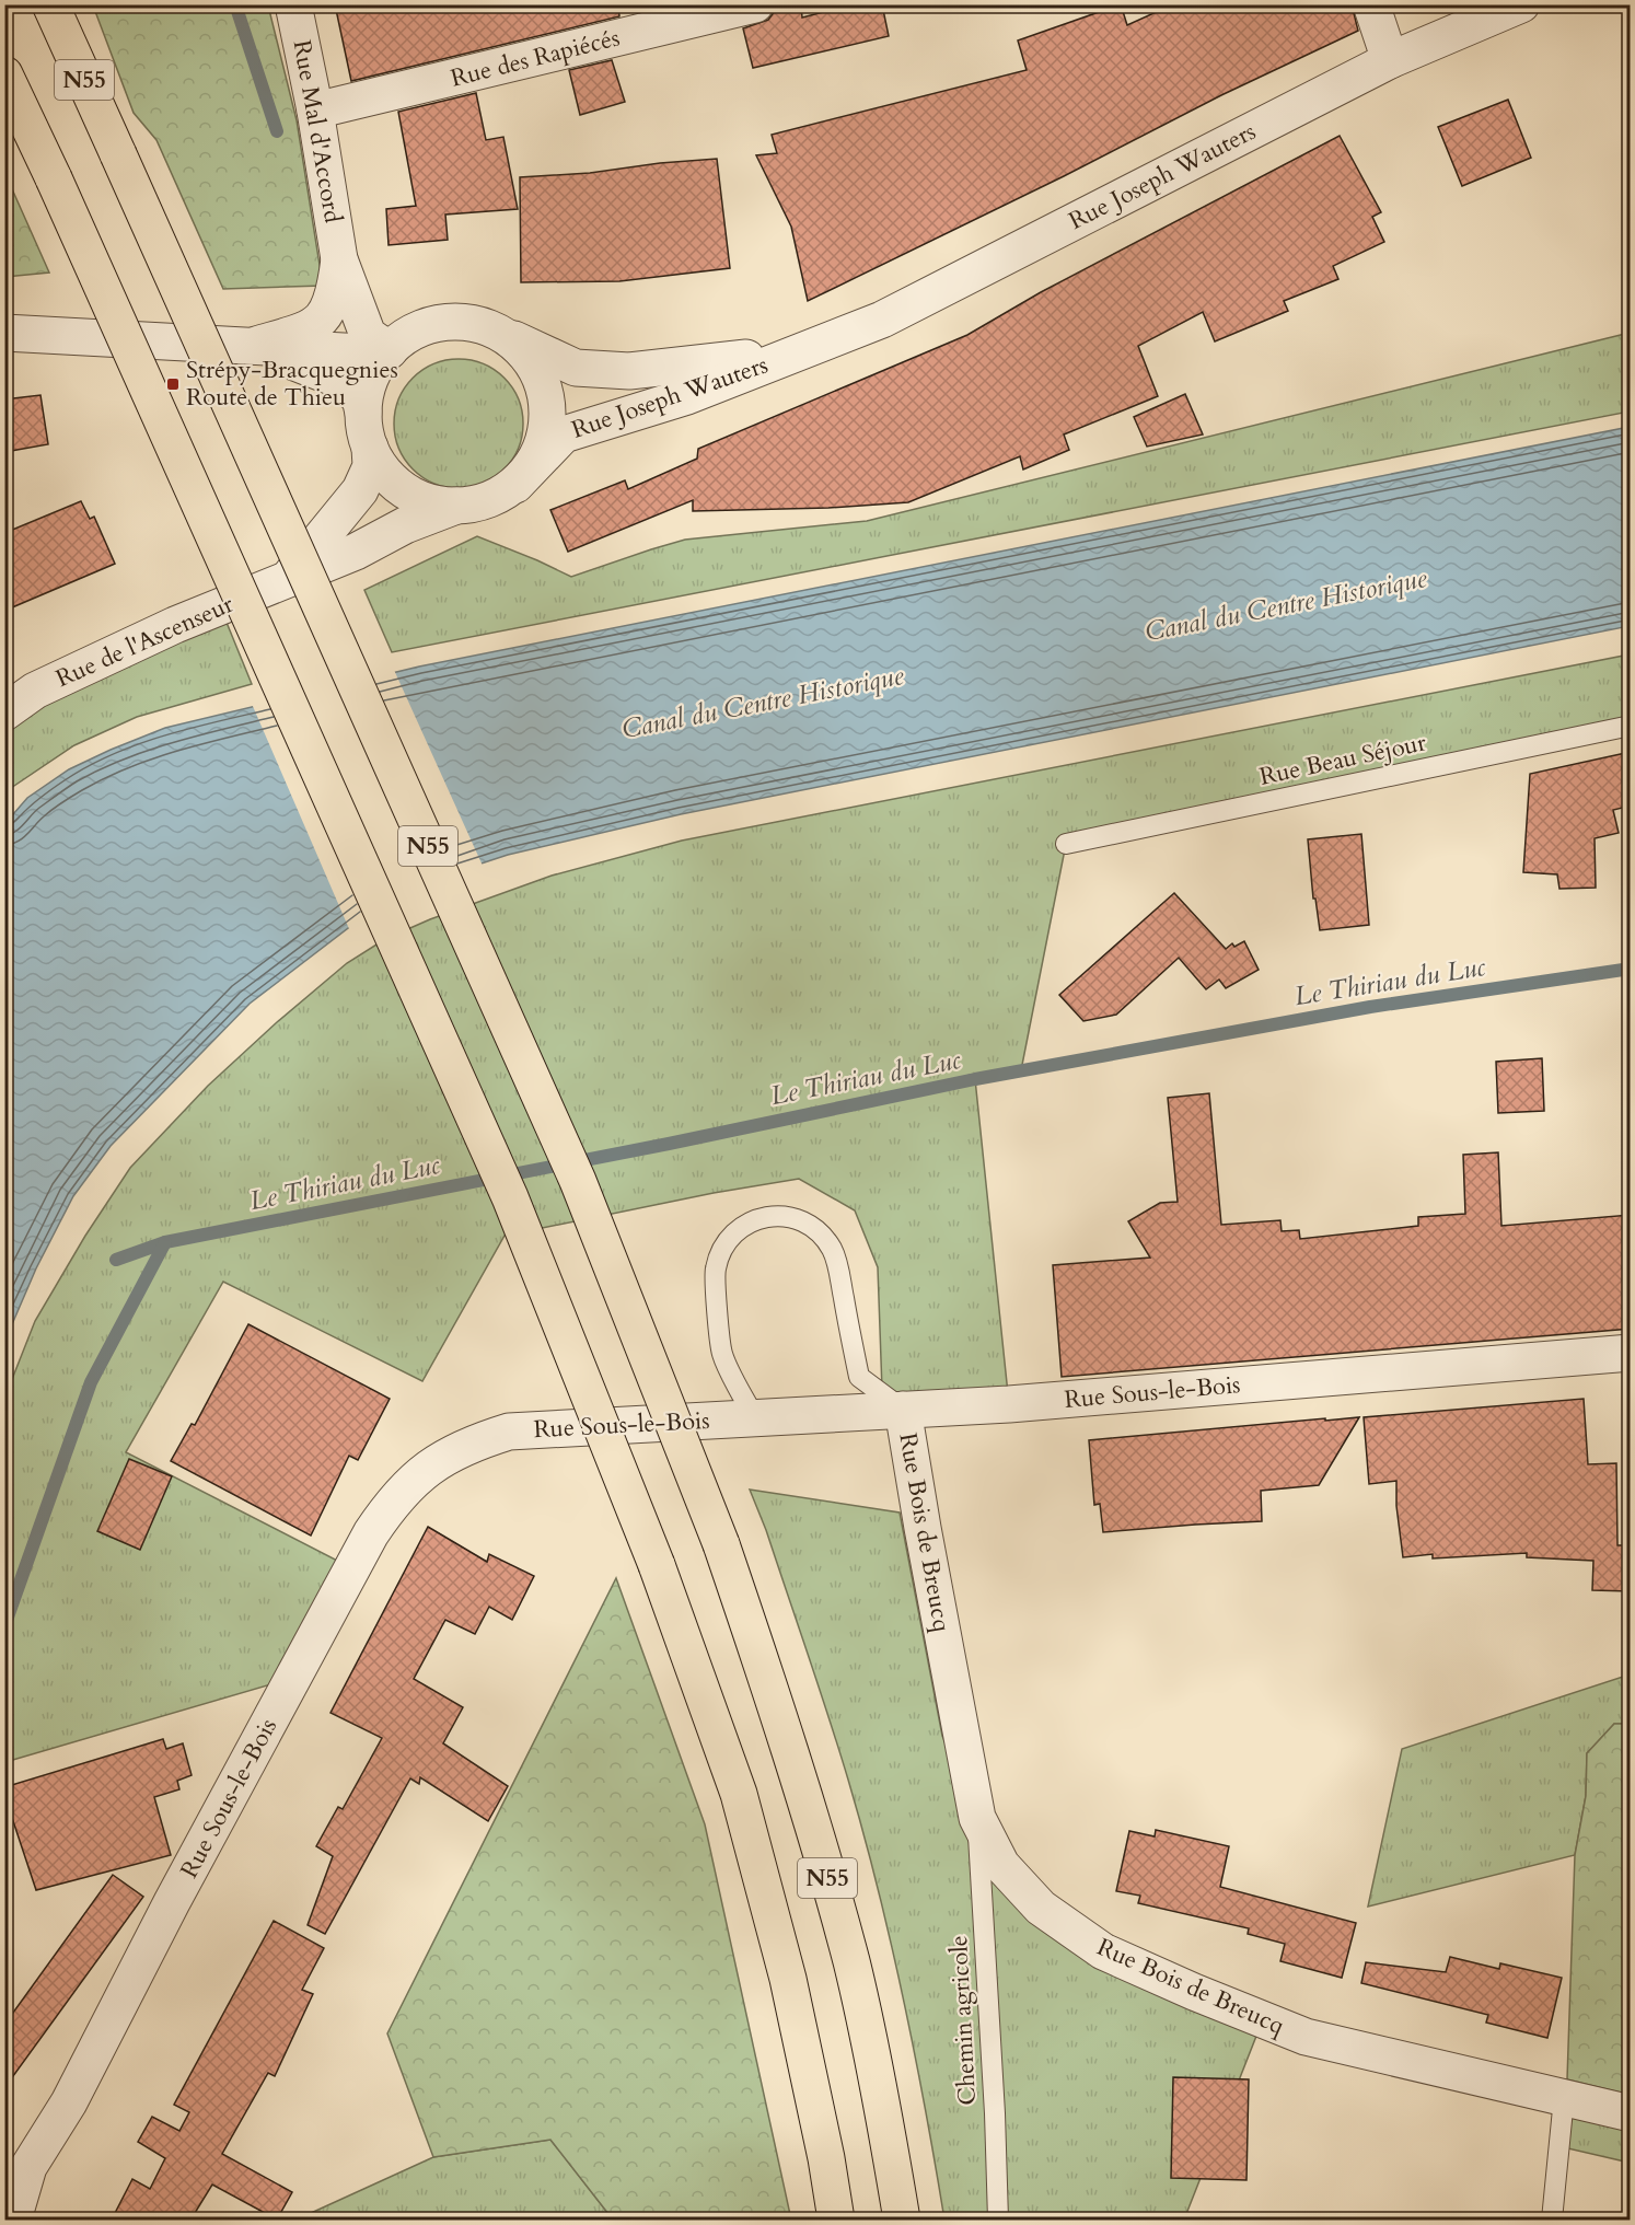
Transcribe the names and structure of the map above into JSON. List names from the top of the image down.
{
  "streets": {
    "highway": ["N55"],
    "street": [
      "Rue des Rapiécés",
      "Rue Mal d'Accord",
      "Rue Joseph Wauters",
      "Rue de l'Ascenseur",
      "Rue Sous-le-Bois",
      "Rue Bois de Breucq"
    ],
    "lane": ["Rue Beau Séjour", "Chemin agricole"]
  },
  "crossings": [
    ["Rue des Rapiécés", "Rue Mal d'Accord"],
    ["Rue Mal d'Accord", "Rue Joseph Wauters"],
    ["Rue Mal d'Accord", "Rue de l'Ascenseur"],
    ["Rue Joseph Wauters", "Rue de l'Ascenseur"],
    ["Rue Sous-le-Bois", "Rue Bois de Breucq"],
    ["Rue Bois de Breucq", "Chemin agricole"]
  ],
  "water": ["Canal du Centre Historique", "Le Thiriau du Luc"],
  "places": {
    "transit": ["Strépy-Bracquegnies Route de Thieu"]
  }
}
